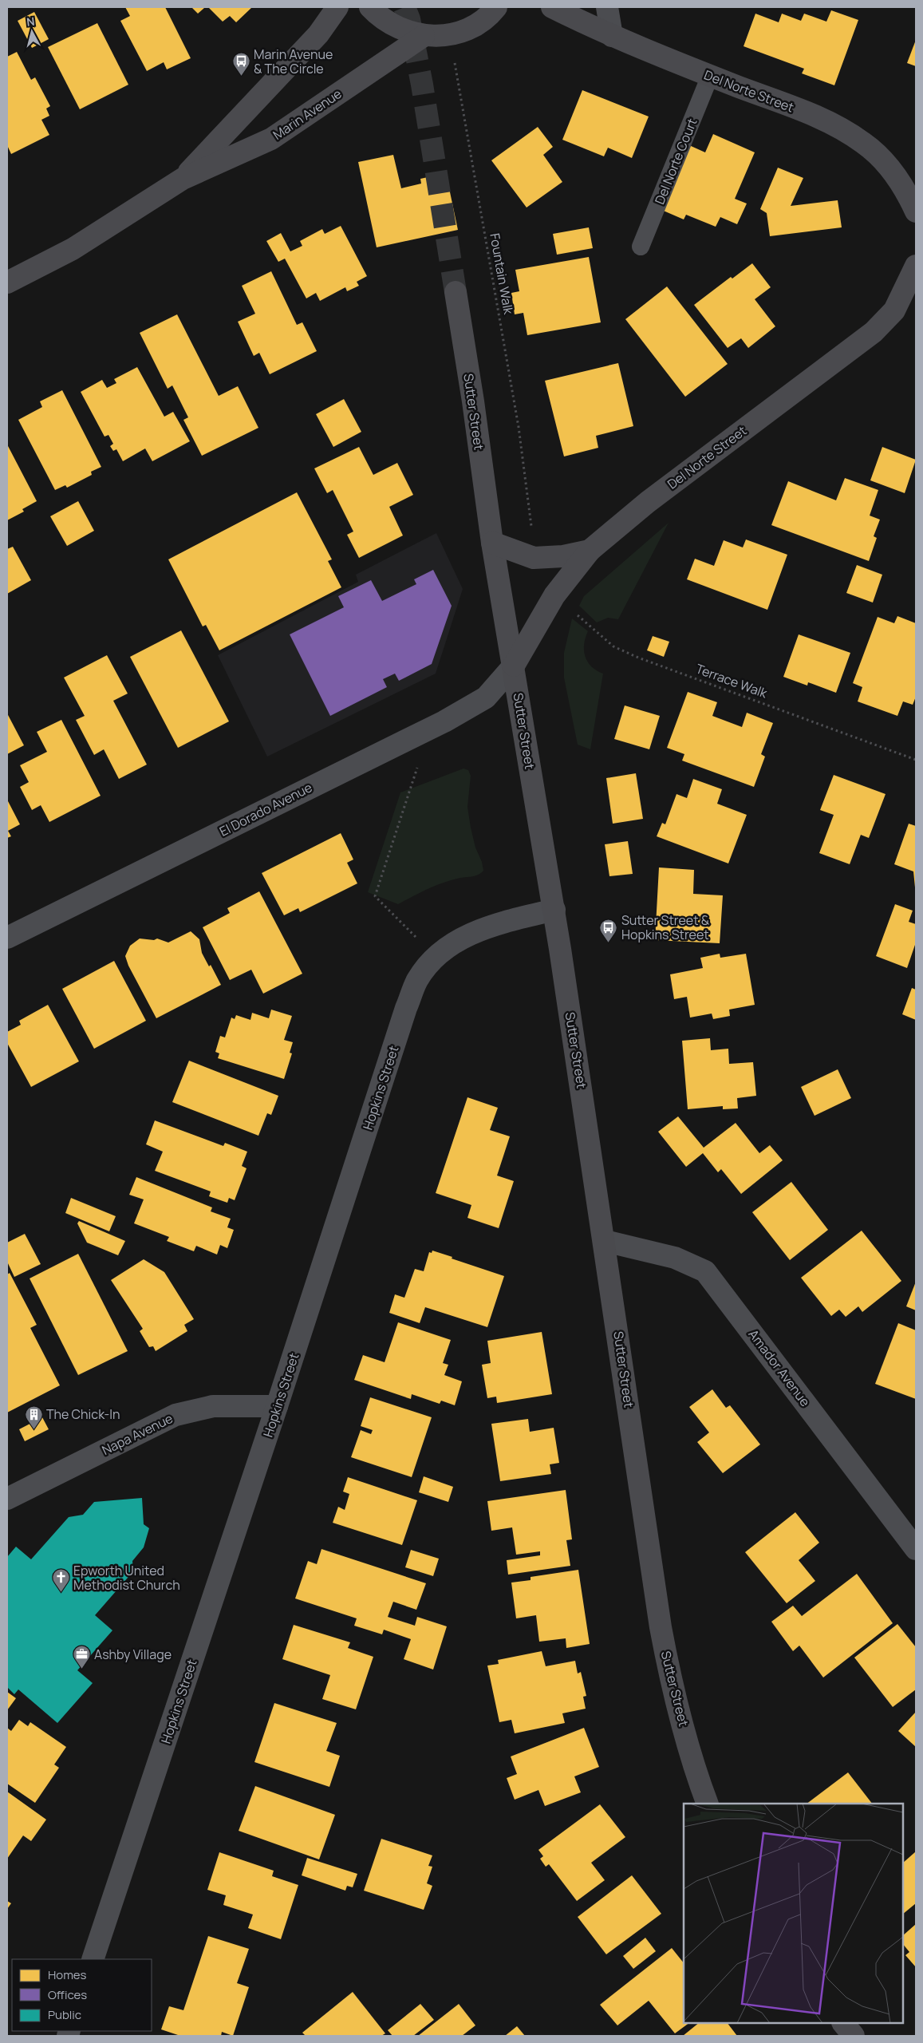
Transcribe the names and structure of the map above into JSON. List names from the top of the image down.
{
  "streets": {
    "main road": ["Del Norte Street", "Marin Avenue", "Sutter Street"],
    "street": [
      "El Dorado Avenue",
      "Hopkins Street",
      "Amador Avenue",
      "Napa Avenue"
    ],
    "lane": ["Del Norte Court"],
    "path": ["Fountain Walk", "Terrace Walk"]
  },
  "crossings": [
    ["Del Norte Street", "Del Norte Court"],
    ["Del Norte Street", "Sutter Street"],
    ["Del Norte Street", "Terrace Walk"],
    ["Del Norte Street", "El Dorado Avenue"],
    ["Sutter Street", "El Dorado Avenue"],
    ["Sutter Street", "Hopkins Street"],
    ["Sutter Street", "Amador Avenue"],
    ["Hopkins Street", "Napa Avenue"]
  ],
  "places": {
    "bus stop": ["Marin Avenue & The Circle", "Sutter Street & Hopkins Street"],
    "building": ["The Chick-In"],
    "church": ["Epworth United Methodist Church"],
    "office": ["Ashby Village"]
  },
  "legend": ["Homes", "Offices", "Public"],
  "north": "top"
}
